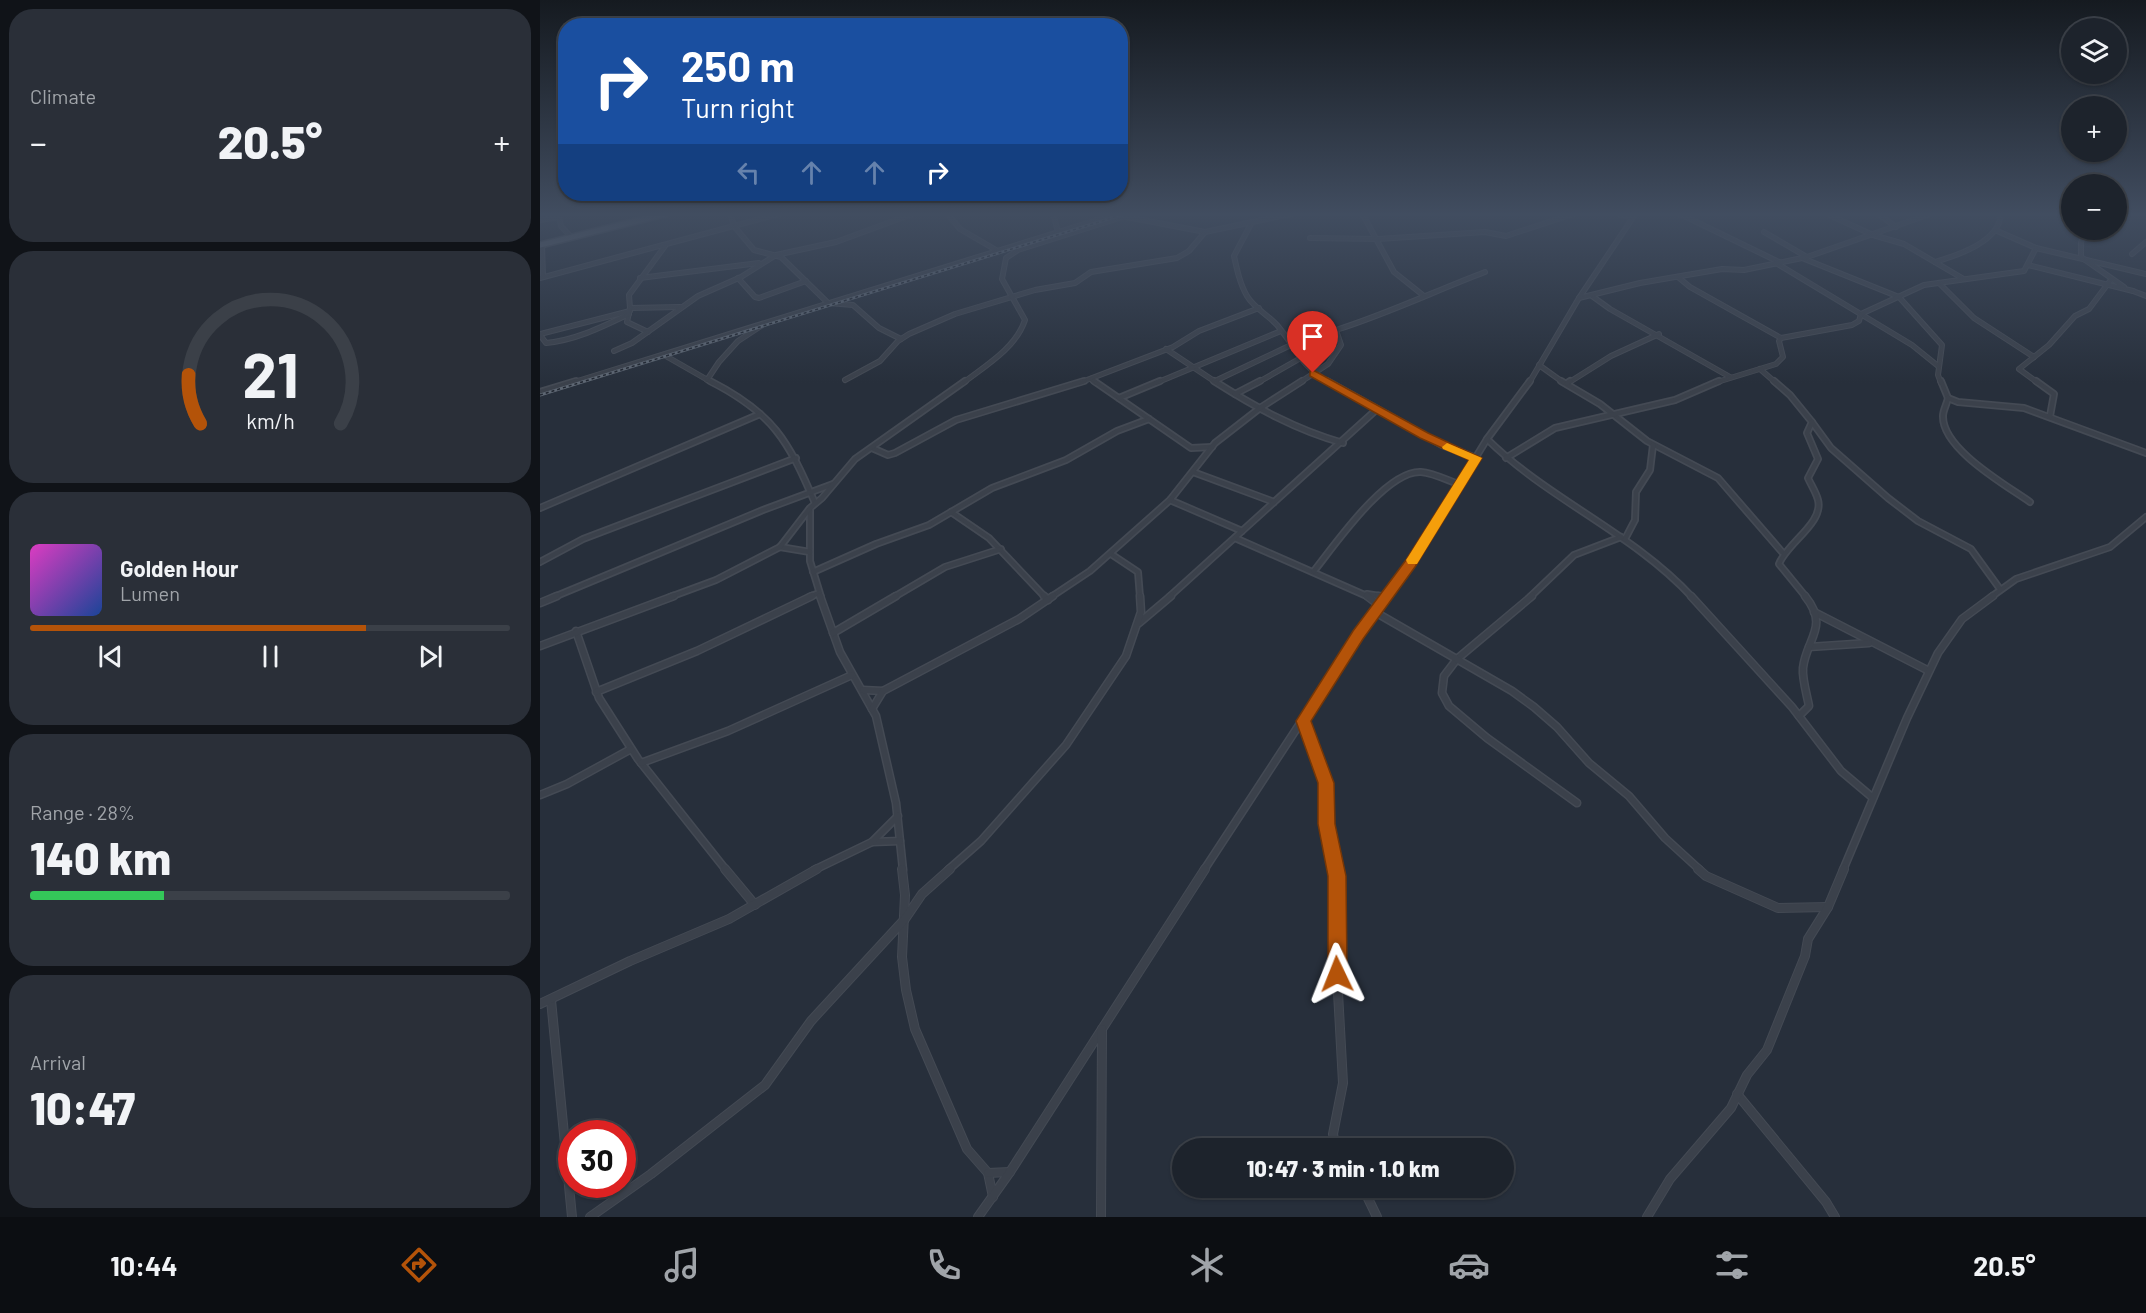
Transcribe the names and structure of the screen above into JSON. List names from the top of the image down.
{
  "page": {
    "tile": [
      "Climate",
      ["Range · 28%", "140 km"],
      ["Arrival", "10:47"]
    ],
    "map_buttons": ["+", "−"],
    "turn": ["250 m", "Turn right"],
    "heat": ["−", "20.5°", "+"],
    "song": ["Golden Hour", "Lumen"],
    "limit": "30",
    "trip": "10:47 · 3 min · 1.0 km",
    "tabs": ["10:44", "20.5°"],
    "gauge": ["21", "km/h"]
  }
}
